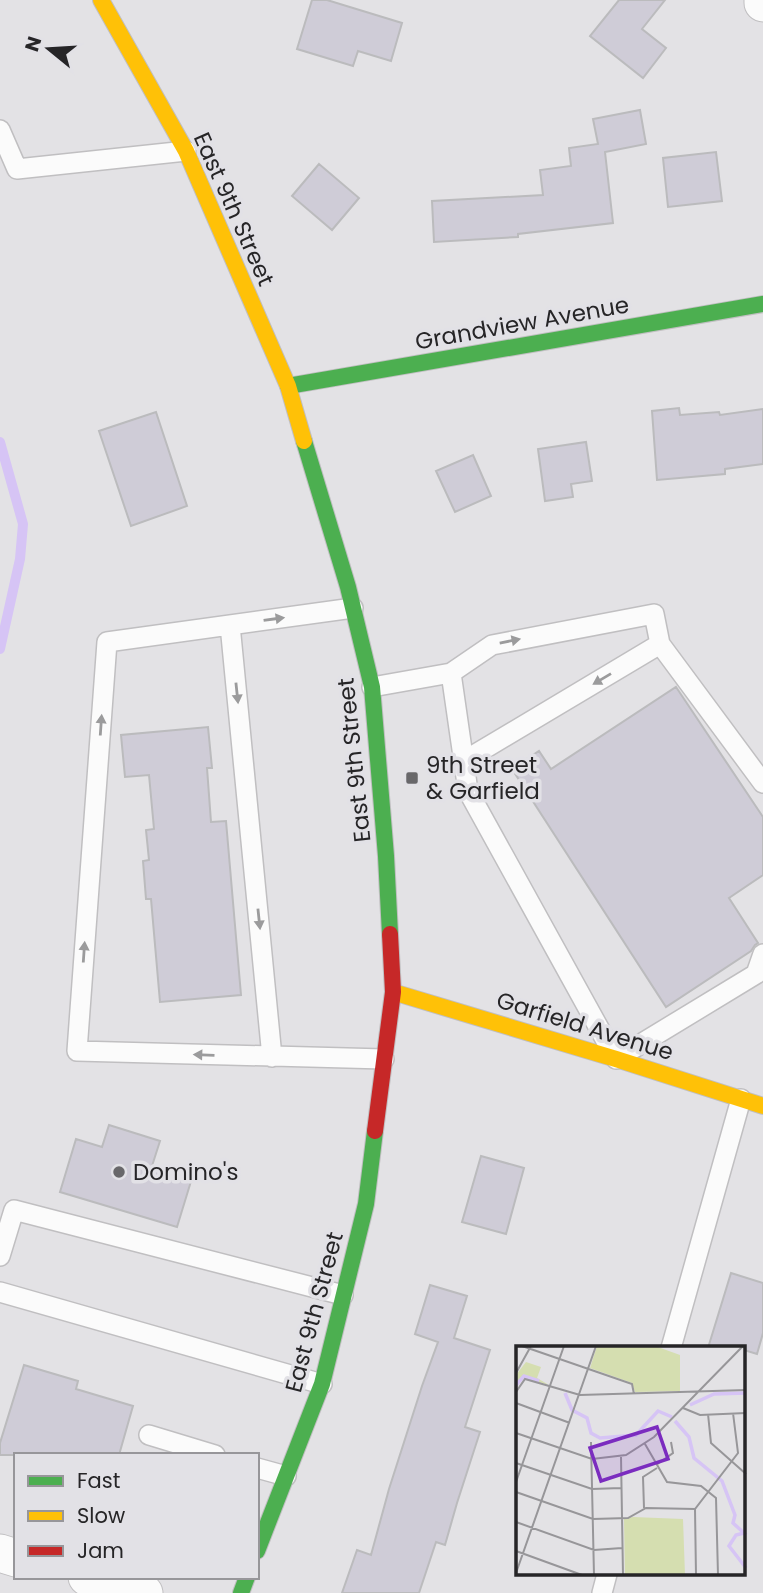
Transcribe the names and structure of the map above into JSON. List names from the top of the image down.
{
  "streets": {
    "main road": ["East 9th Street", "Grandview Avenue", "Garfield Avenue"]
  },
  "crossings": [
    ["East 9th Street", "Grandview Avenue"],
    ["East 9th Street", "Garfield Avenue"]
  ],
  "places": {
    "transit": ["9th Street & Garfield"],
    "other": ["Domino's"]
  },
  "legend": ["Fast", "Slow", "Jam"],
  "north": "left"
}
